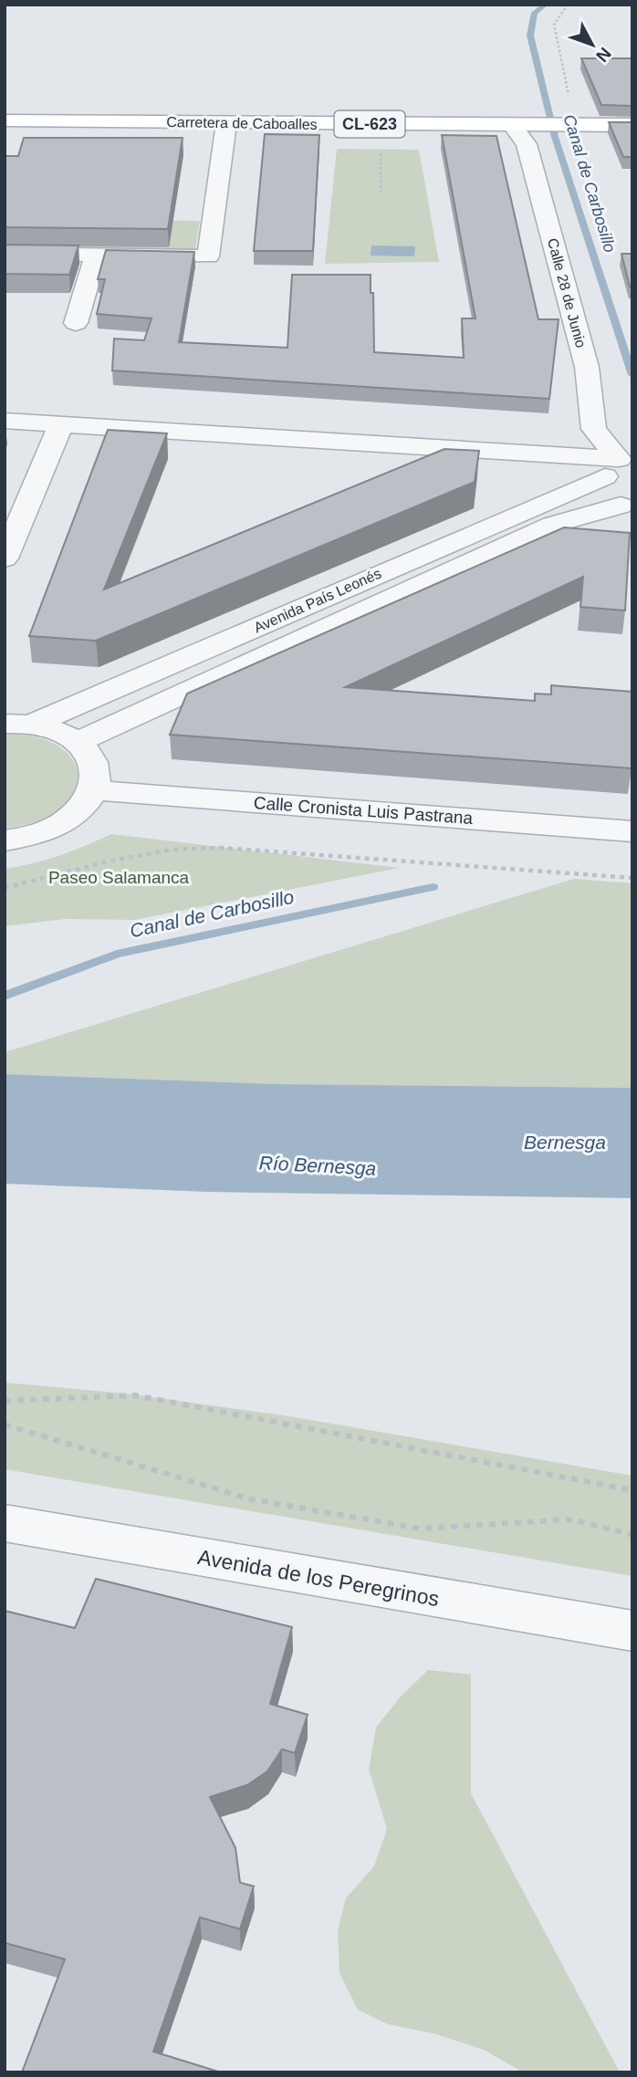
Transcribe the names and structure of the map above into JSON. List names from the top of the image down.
{
  "streets": {
    "main road": ["Carretera de Caboalles", "CL-623"],
    "street": [
      "Calle 28 de Junio",
      "Avenida País Leonés",
      "Calle Cronista Luis Pastrana",
      "Avenida de los Peregrinos"
    ]
  },
  "crossings": [
    ["Carretera de Caboalles", "Calle 28 de Junio"],
    ["Calle 28 de Junio", "Avenida País Leonés"]
  ],
  "water": ["Canal de Carbosillo", "Bernesga", "Río Bernesga"],
  "parks": ["Paseo Salamanca"],
  "north": "bottom right"
}
